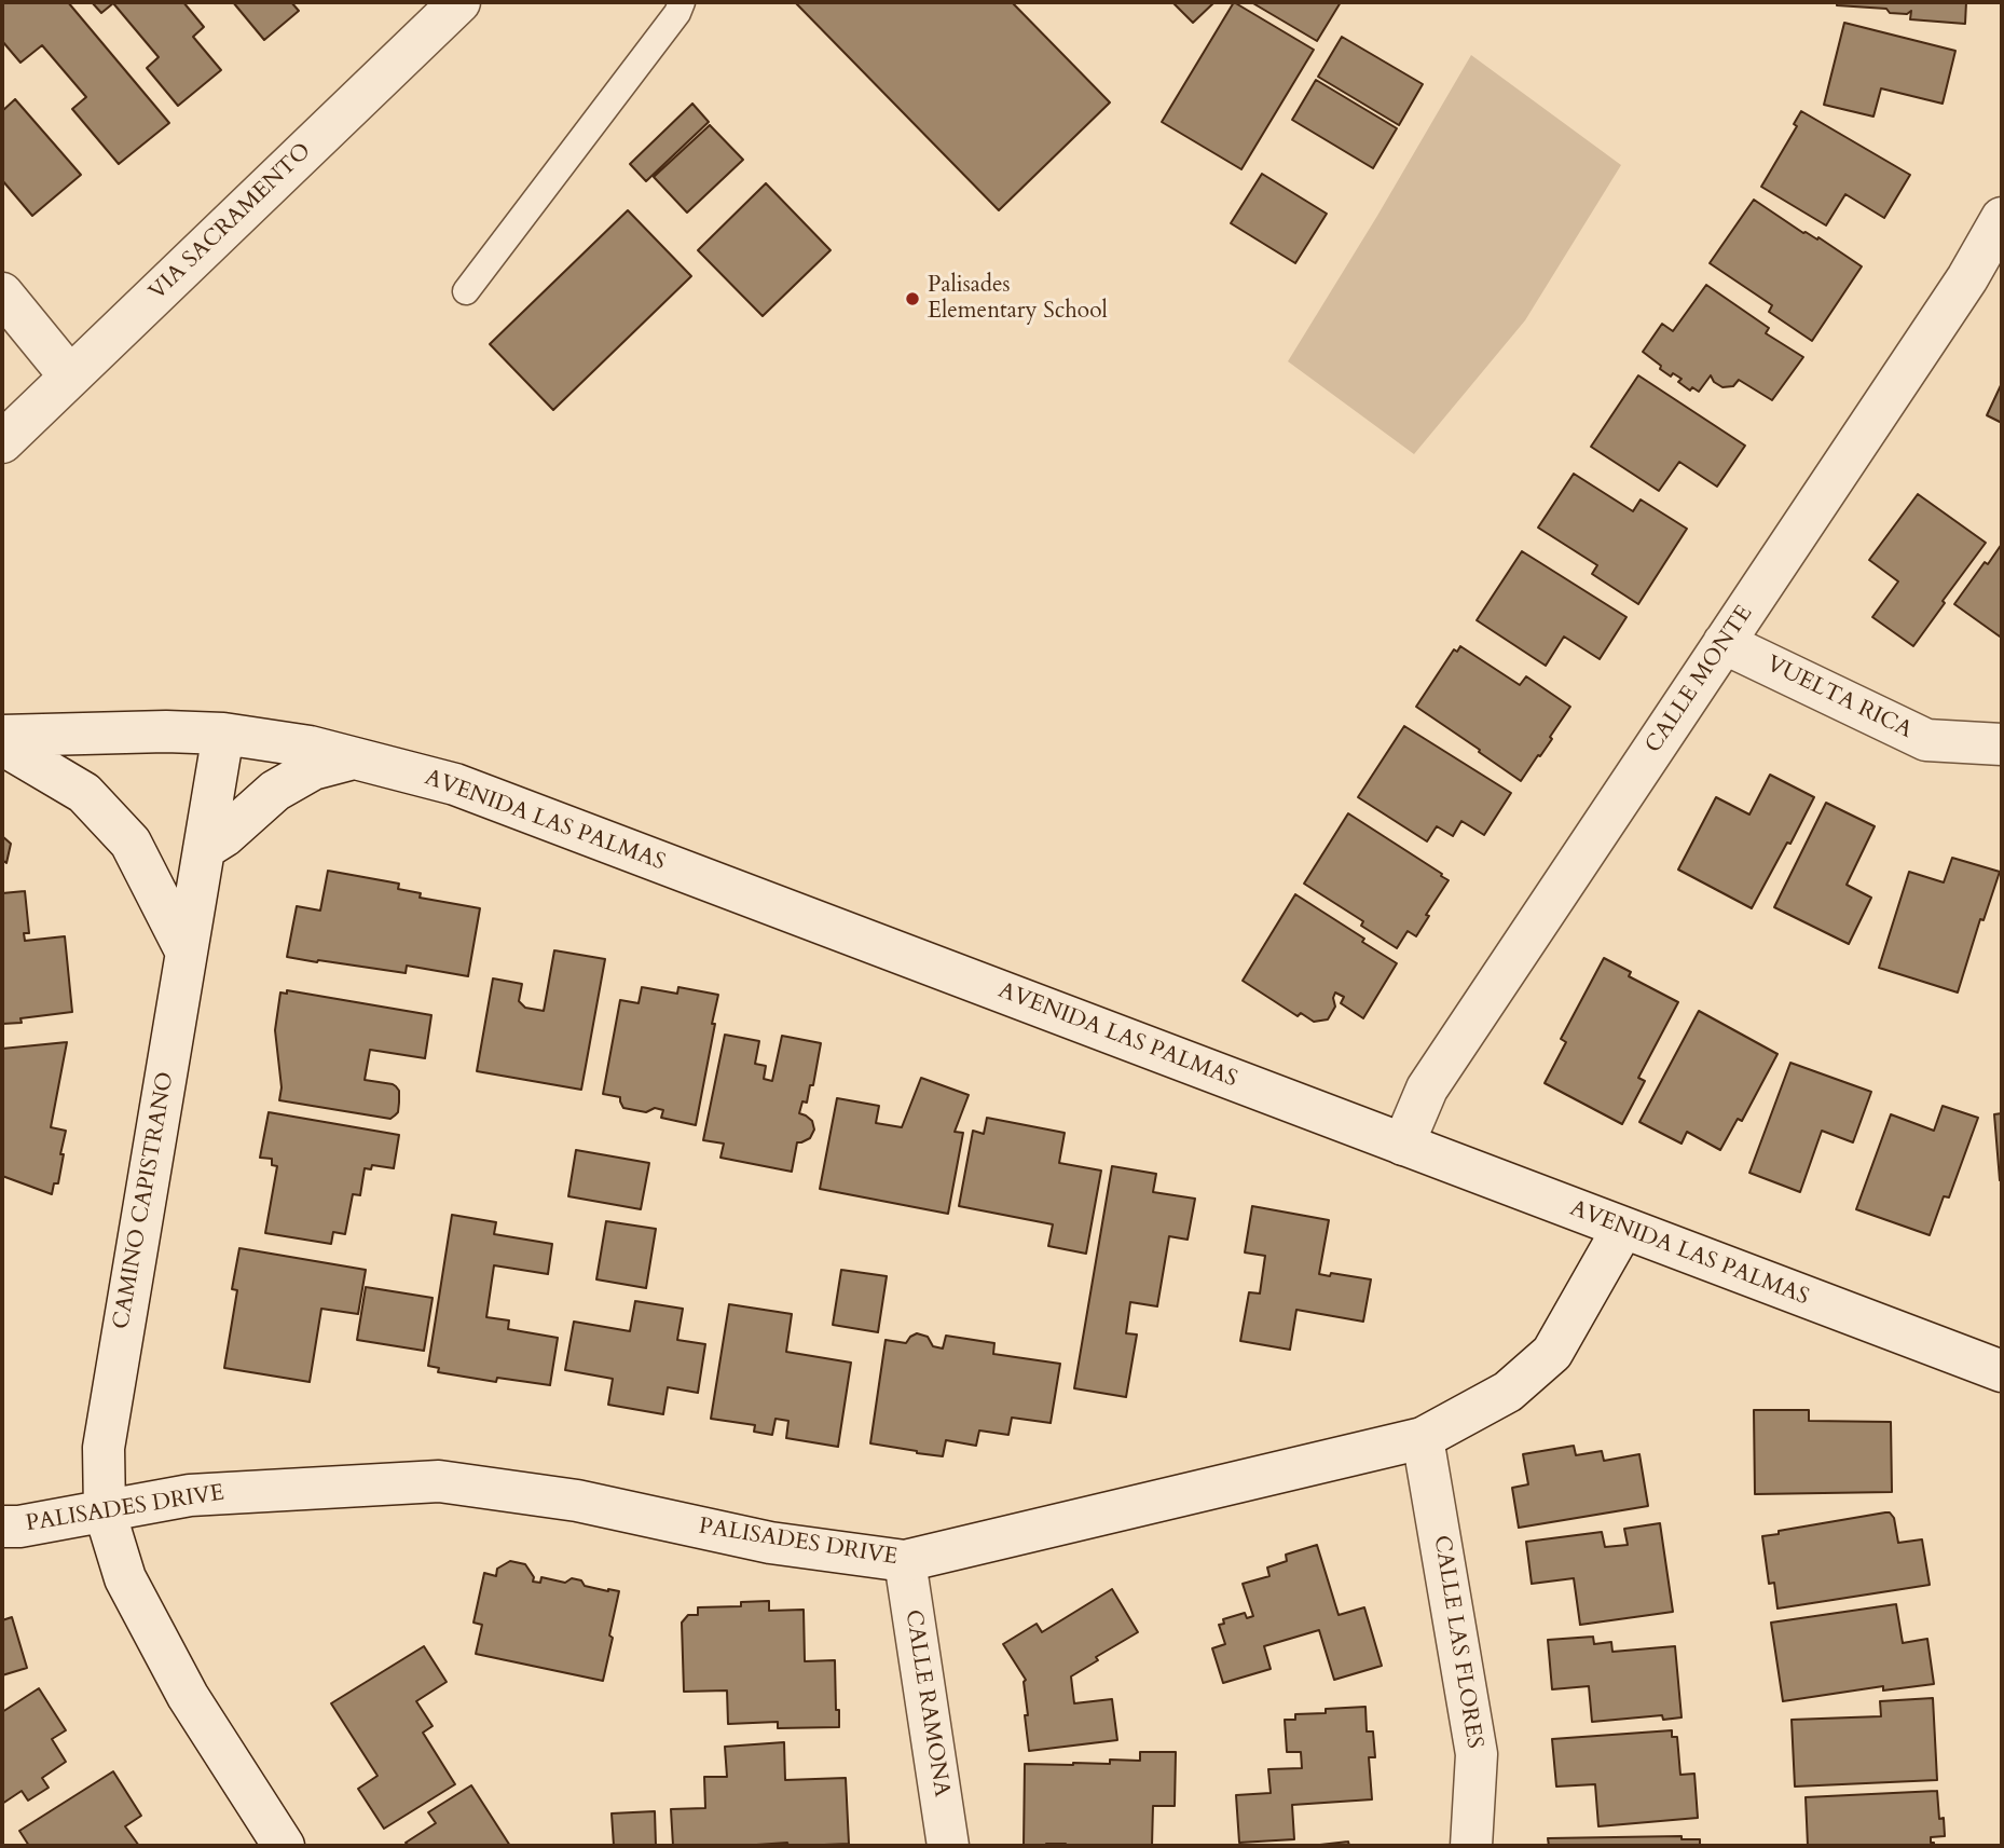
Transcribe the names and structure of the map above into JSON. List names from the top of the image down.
{
  "streets": {
    "street": [
      "VIA SACRAMENTO",
      "CALLE MONTE",
      "VUELTA RICA",
      "AVENIDA LAS PALMAS",
      "CAMINO CAPISTRANO",
      "PALISADES DRIVE",
      "CALLE LAS FLORES",
      "CALLE RAMONA"
    ]
  },
  "crossings": [
    ["CALLE MONTE", "VUELTA RICA"],
    ["CALLE MONTE", "AVENIDA LAS PALMAS"],
    ["AVENIDA LAS PALMAS", "CAMINO CAPISTRANO"],
    ["AVENIDA LAS PALMAS", "PALISADES DRIVE"],
    ["CAMINO CAPISTRANO", "PALISADES DRIVE"],
    ["PALISADES DRIVE", "CALLE LAS FLORES"],
    ["PALISADES DRIVE", "CALLE RAMONA"]
  ],
  "places": ["Palisades Elementary School"]
}
